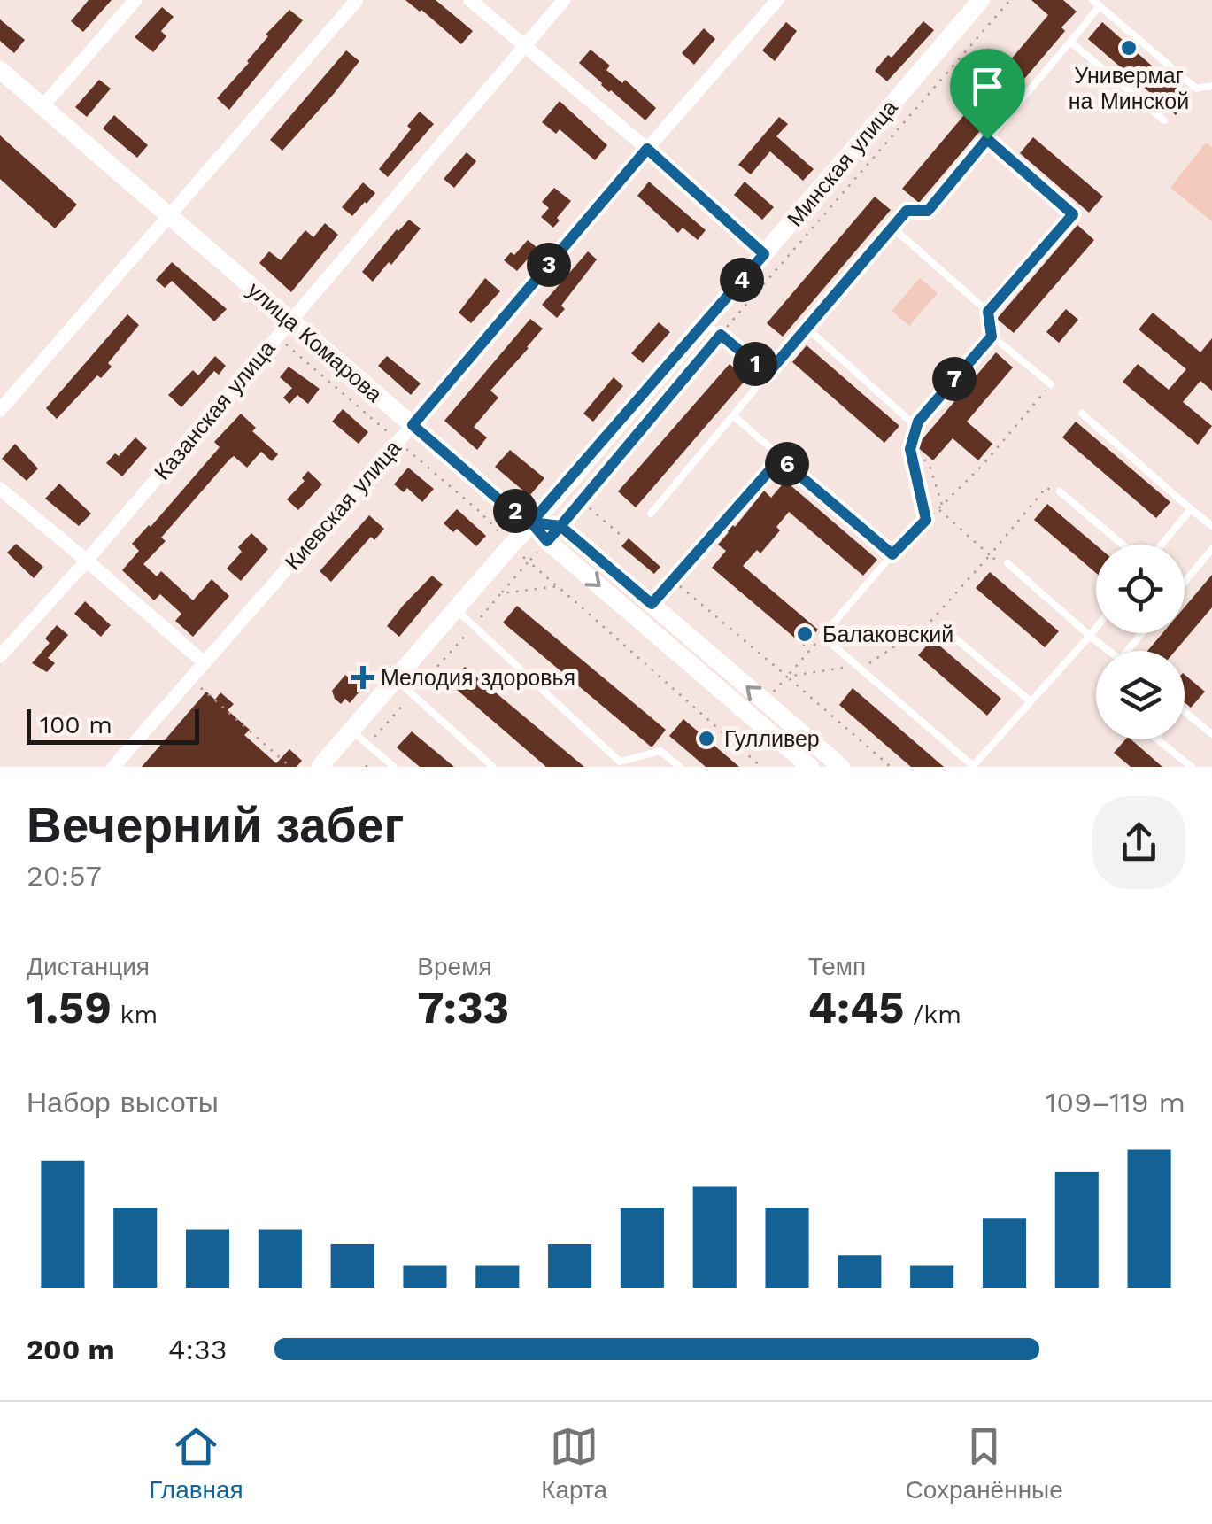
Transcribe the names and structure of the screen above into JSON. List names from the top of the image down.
{
  "streets": {
    "main road": ["Минская улица", "улица Комарова"],
    "street": ["Казанская улица", "Киевская улица"]
  },
  "crossings": [
    ["Минская улица", "улица Комарова"],
    ["улица Комарова", "Казанская улица"],
    ["улица Комарова", "Киевская улица"]
  ],
  "places": {
    "other": ["Универмаг на Минской", "Балаковский", "Гулливер"],
    "health": ["Мелодия здоровья"]
  },
  "scale_bar": "100 m",
  "page": {
    "pins": [
      "3",
      "4",
      "1",
      "7",
      "6",
      "2"
    ],
    "scale": "100 m",
    "heading": ["Вечерний забег", "20:57"],
    "stats": [
      ["Дистанция", "1.59 km"],
      ["Время", "7:33"],
      ["Темп", "4:45 /km"]
    ],
    "chart": ["Набор высоты", "109–119 m"],
    "list": [
      {
        "name": "200 m",
        "note": "4:33"
      }
    ],
    "tabs": ["Главная", "Карта", "Сохранённые"]
  }
}
